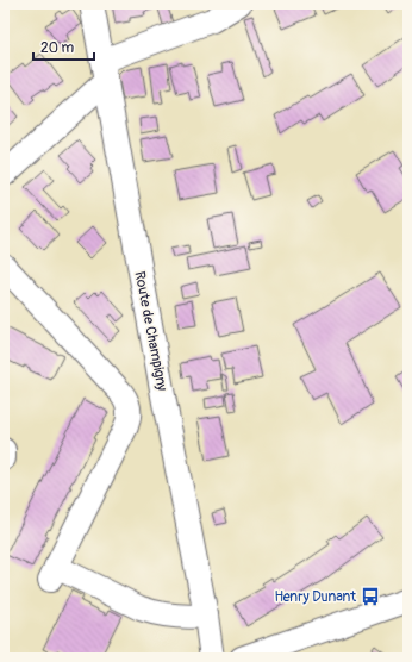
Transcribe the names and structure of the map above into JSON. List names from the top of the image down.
{
  "streets": {
    "street": ["Route de Champigny"]
  },
  "places": {
    "bus stop": ["Henry Dunant"]
  },
  "scale_bar": "20 m"
}
